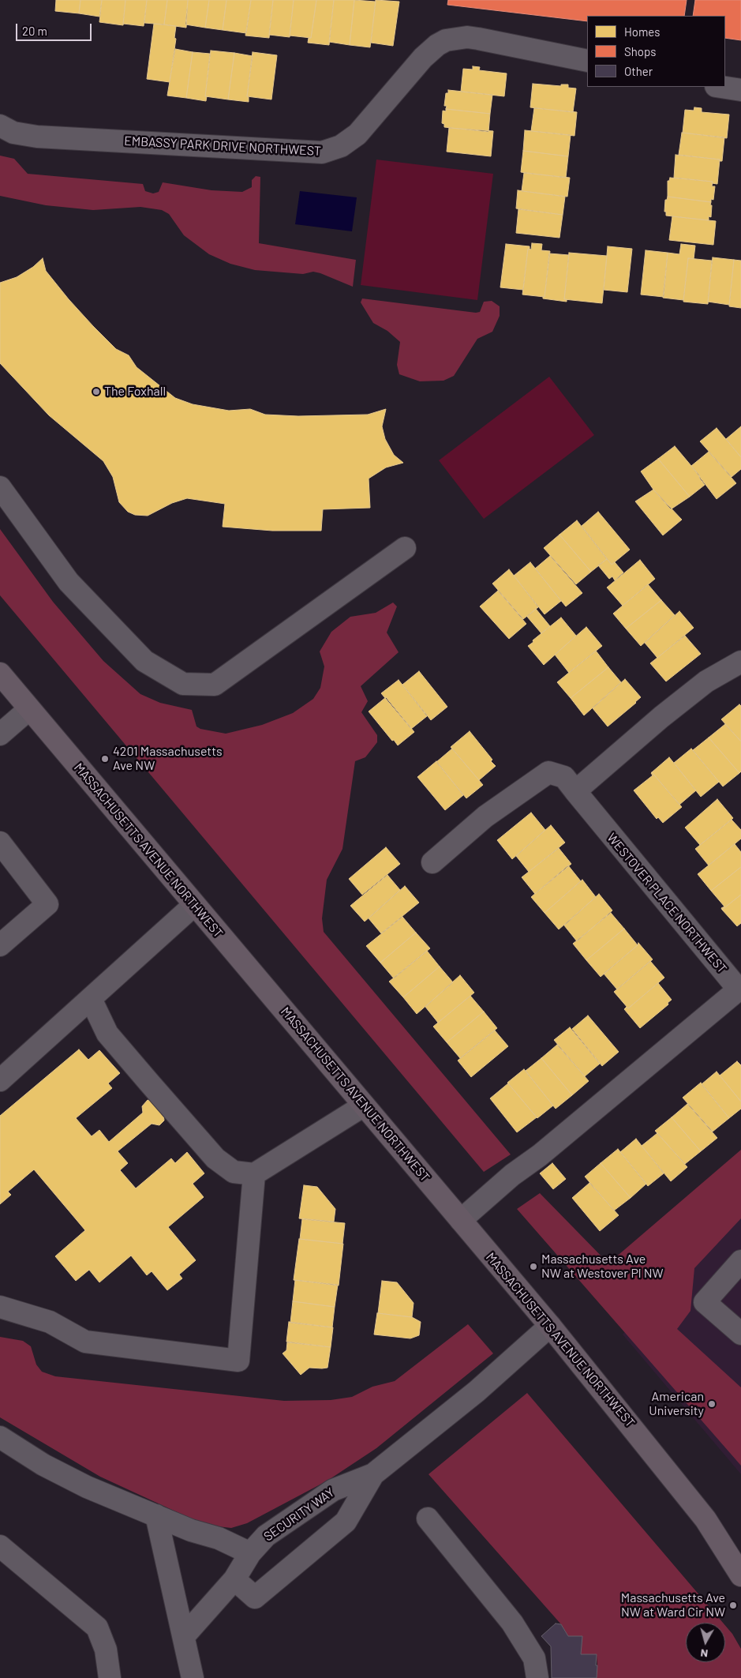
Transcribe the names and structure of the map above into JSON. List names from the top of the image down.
{
  "streets": {
    "main road": ["MASSACHUSETTS AVENUE NORTHWEST"],
    "street": ["EMBASSY PARK DRIVE NORTHWEST", "WESTOVER PLACE NORTHWEST", "SECURITY WAY"]
  },
  "crossings": [
    ["MASSACHUSETTS AVENUE NORTHWEST", "WESTOVER PLACE NORTHWEST"],
    ["MASSACHUSETTS AVENUE NORTHWEST", "SECURITY WAY"]
  ],
  "places": [
    "The Foxhall",
    "4201 Massachusetts Ave NW",
    "Massachusetts Ave NW at Westover Pl NW",
    "American University",
    "Massachusetts Ave NW at Ward Cir NW"
  ],
  "legend": ["Homes", "Shops", "Other"],
  "scale_bar": "20 m",
  "north": "bottom"
}
